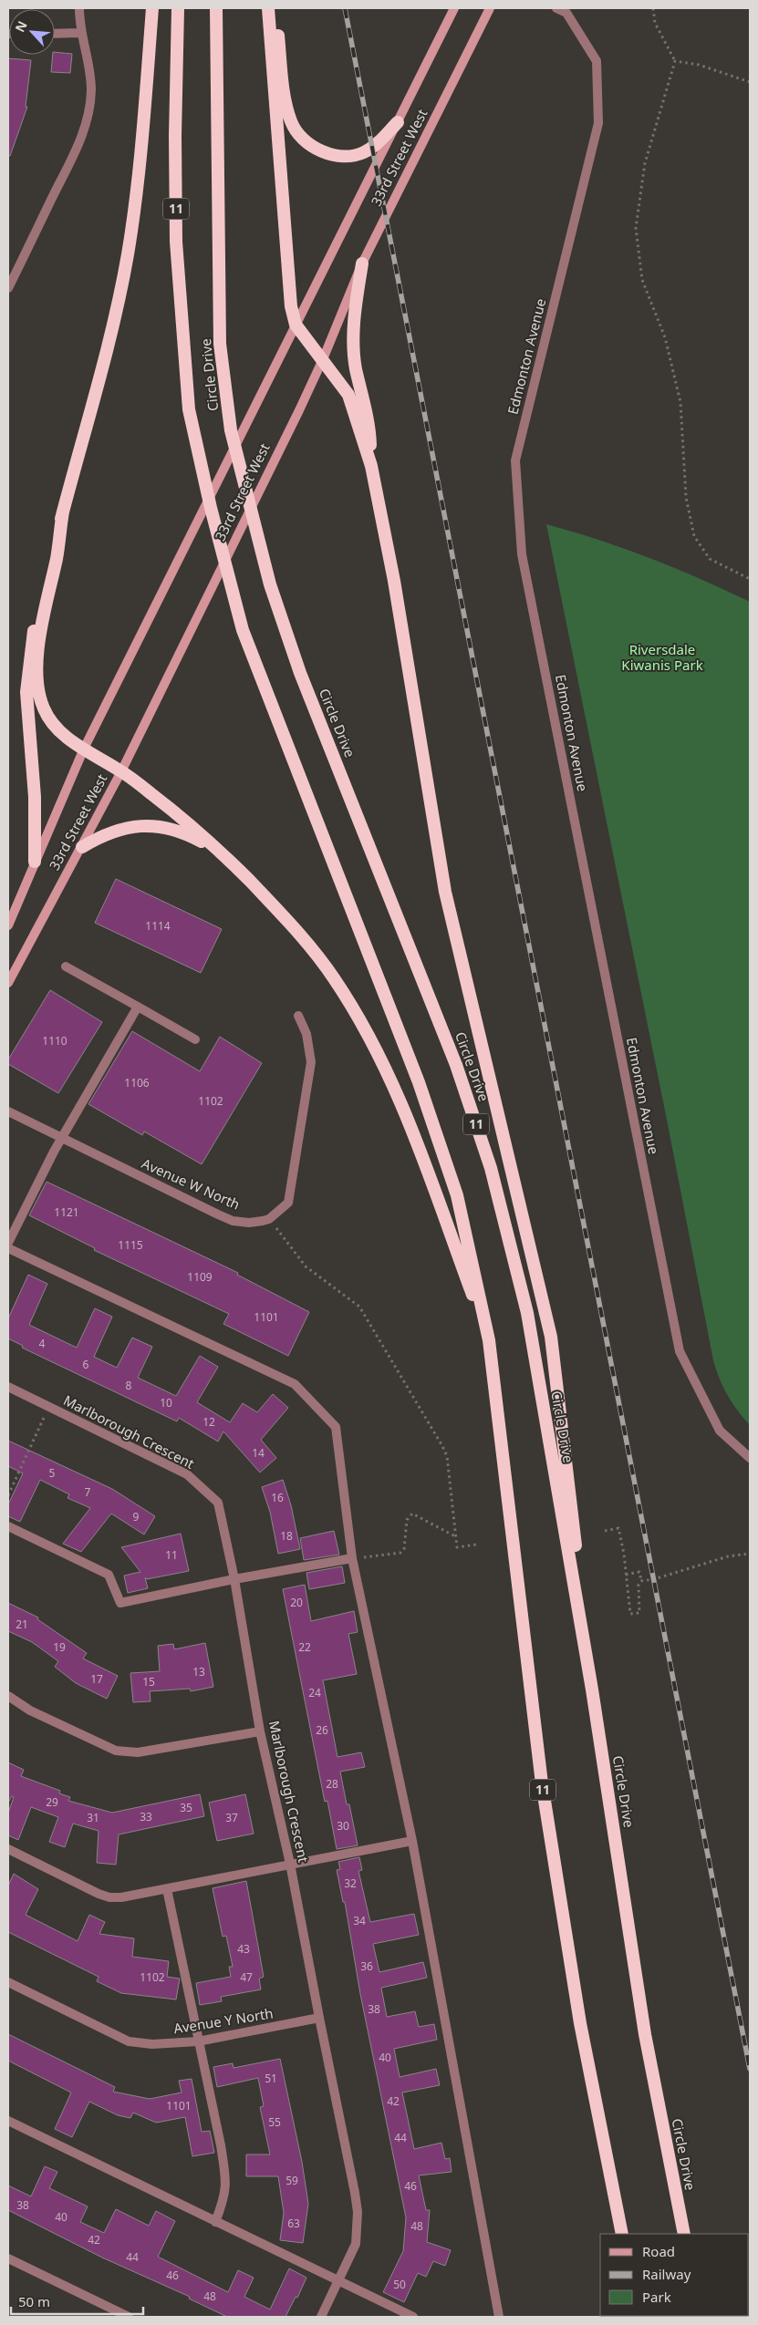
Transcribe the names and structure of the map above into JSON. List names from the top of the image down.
{
  "streets": {
    "highway": ["11", "Circle Drive"],
    "main road": ["33rd Street West"],
    "street": [
      "Edmonton Avenue",
      "Avenue W North",
      "Marlborough Crescent",
      "Avenue Y North"
    ]
  },
  "crossings": [
    ["Marlborough Crescent", "Avenue Y North"]
  ],
  "parks": ["Riversdale Kiwanis Park"],
  "house_numbers": [
    "1114",
    "1110",
    "1106",
    "1102",
    "1121",
    "1115",
    "1109",
    "1101",
    "4",
    "6",
    "8",
    "10",
    "12",
    "14",
    "5",
    "7",
    "16",
    "9",
    "18",
    "11",
    "20",
    "21",
    "19",
    "22",
    "13",
    "17",
    "15",
    "24",
    "26",
    "28",
    "29",
    "35",
    "33",
    "31",
    "37",
    "30",
    "32",
    "34",
    "43",
    "36",
    "1102",
    "47",
    "38",
    "40",
    "51",
    "42",
    "1101",
    "55",
    "44",
    "59",
    "46",
    "38",
    "40",
    "63",
    "48",
    "42",
    "44",
    "46",
    "50",
    "48"
  ],
  "legend": ["Road", "Railway", "Park"],
  "scale_bar": "50 m",
  "north": "top left"
}
